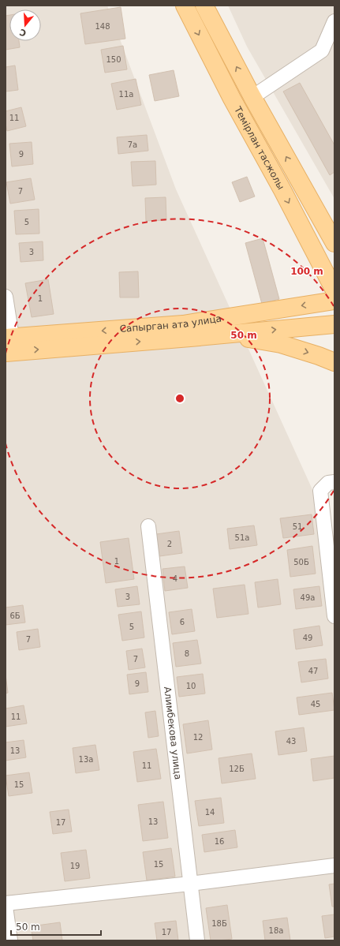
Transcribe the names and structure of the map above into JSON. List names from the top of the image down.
{
  "streets": {
    "main road": ["Темірлан тасжолы", "Сапырган ата улица"],
    "street": ["Алимбекова улица"]
  },
  "house_numbers": [
    "148",
    "150",
    "11а",
    "11",
    "7а",
    "9",
    "7",
    "5",
    "3",
    "1",
    "51",
    "51а",
    "2",
    "1",
    "50Б",
    "4",
    "3",
    "49а",
    "6Б",
    "6",
    "5",
    "49",
    "7",
    "8",
    "7",
    "47",
    "9",
    "10",
    "45",
    "11",
    "12",
    "43",
    "13",
    "13а",
    "11",
    "12Б",
    "15",
    "14",
    "13",
    "17",
    "16",
    "15",
    "19",
    "18Б",
    "18а",
    "17"
  ],
  "scale_bar": "50 m",
  "north": "bottom",
  "rings": ["100 m", "50 m"]
}
